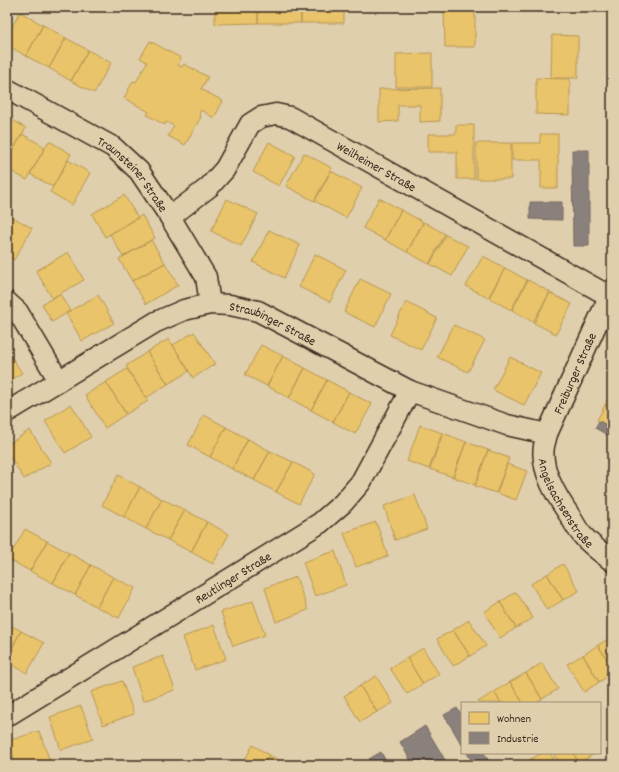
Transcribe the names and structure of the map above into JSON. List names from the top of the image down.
{
  "streets": {
    "street": [
      "Weilheimer Straße",
      "Traunsteiner Straße",
      "Straubinger Straße",
      "Freiburger Straße",
      "Angelsachsenstraße",
      "Reutlinger Straße"
    ]
  },
  "crossings": [
    ["Weilheimer Straße", "Traunsteiner Straße"],
    ["Weilheimer Straße", "Freiburger Straße"],
    ["Traunsteiner Straße", "Straubinger Straße"],
    ["Straubinger Straße", "Freiburger Straße"],
    ["Straubinger Straße", "Angelsachsenstraße"],
    ["Straubinger Straße", "Reutlinger Straße"],
    ["Freiburger Straße", "Angelsachsenstraße"]
  ],
  "legend": ["Wohnen", "Industrie"]
}
